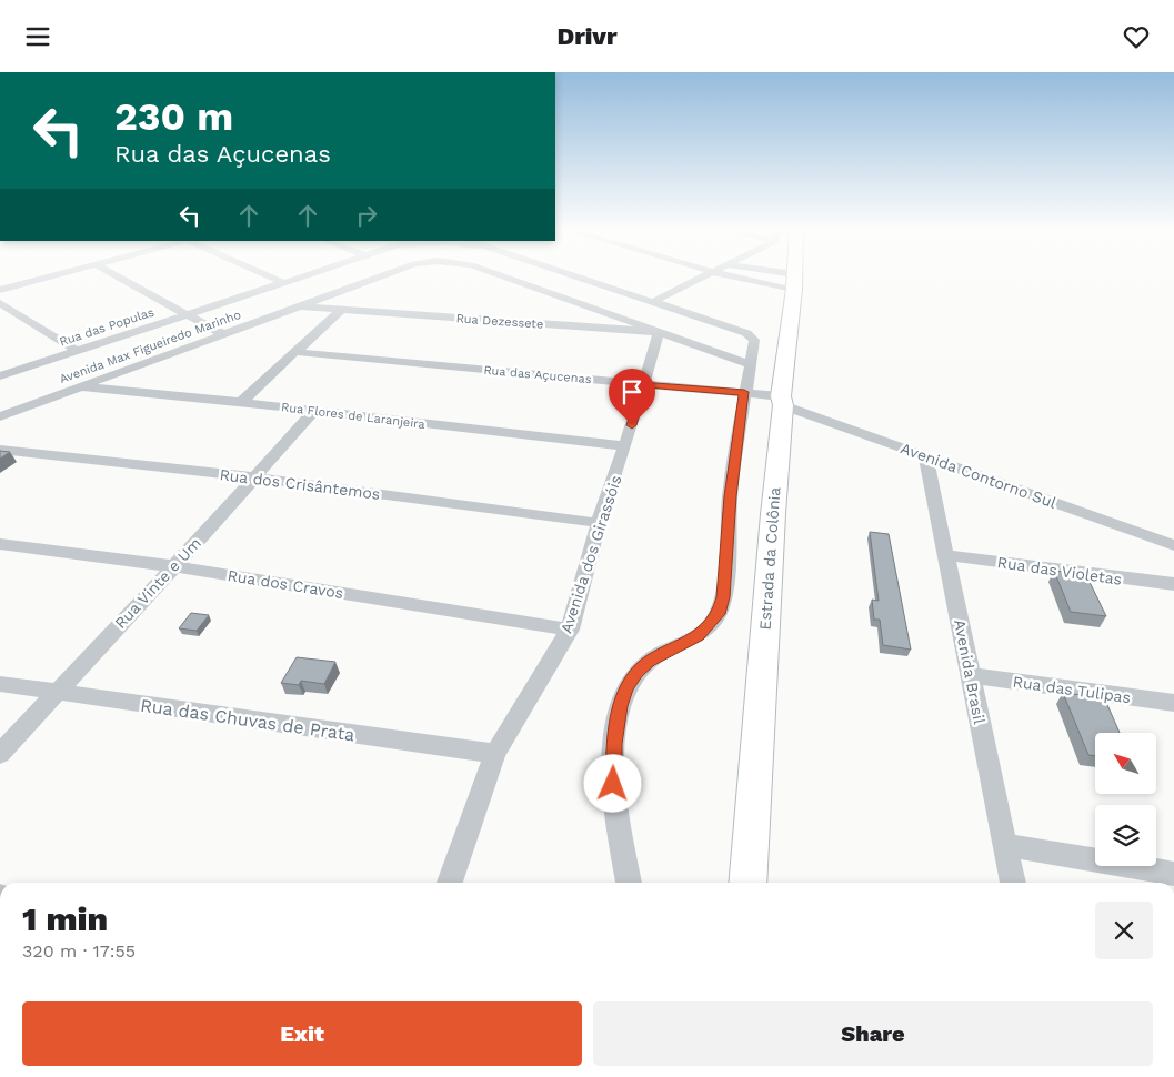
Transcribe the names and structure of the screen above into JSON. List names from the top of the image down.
{
  "streets": {
    "main road": ["Estrada da Colônia"],
    "street": [
      "Rua Dezessete",
      "Rua das Populas",
      "Avenida Max Figueiredo Marinho",
      "Rua das Açucenas",
      "Rua Flores de Laranjeira",
      "Avenida Contorno Sul",
      "Rua dos Crisântemos",
      "Avenida dos Girassóis",
      "Rua das Violetas",
      "Rua Vinte e Um",
      "Rua dos Cravos",
      "Avenida Brasil",
      "Rua das Tulipas",
      "Rua das Chuvas de Prata"
    ]
  },
  "crossings": [
    ["Rua Dezessete", "Avenida Max Figueiredo Marinho"],
    ["Rua Dezessete", "Avenida dos Girassóis"],
    ["Avenida Max Figueiredo Marinho", "Rua Flores de Laranjeira"],
    ["Avenida Max Figueiredo Marinho", "Avenida dos Girassóis"],
    ["Rua das Açucenas", "Avenida Contorno Sul"],
    ["Rua das Açucenas", "Avenida dos Girassóis"],
    ["Rua das Açucenas", "Estrada da Colônia"],
    ["Rua Flores de Laranjeira", "Avenida dos Girassóis"],
    ["Rua Flores de Laranjeira", "Rua Vinte e Um"],
    ["Avenida Contorno Sul", "Estrada da Colônia"],
    ["Avenida Contorno Sul", "Avenida Brasil"],
    ["Rua dos Crisântemos", "Avenida dos Girassóis"],
    ["Rua dos Crisântemos", "Rua Vinte e Um"],
    ["Avenida dos Girassóis", "Rua dos Cravos"],
    ["Avenida dos Girassóis", "Rua das Chuvas de Prata"],
    ["Rua das Violetas", "Avenida Brasil"],
    ["Rua Vinte e Um", "Rua dos Cravos"],
    ["Rua Vinte e Um", "Rua das Chuvas de Prata"],
    ["Avenida Brasil", "Rua das Tulipas"]
  ],
  "north": "top left",
  "page": {
    "header": "Drivr",
    "turn": ["230 m", "Rua das Açucenas"],
    "heading": ["1 min", "320 m · 17:55"],
    "buttons": ["Exit", "Share"]
  }
}
